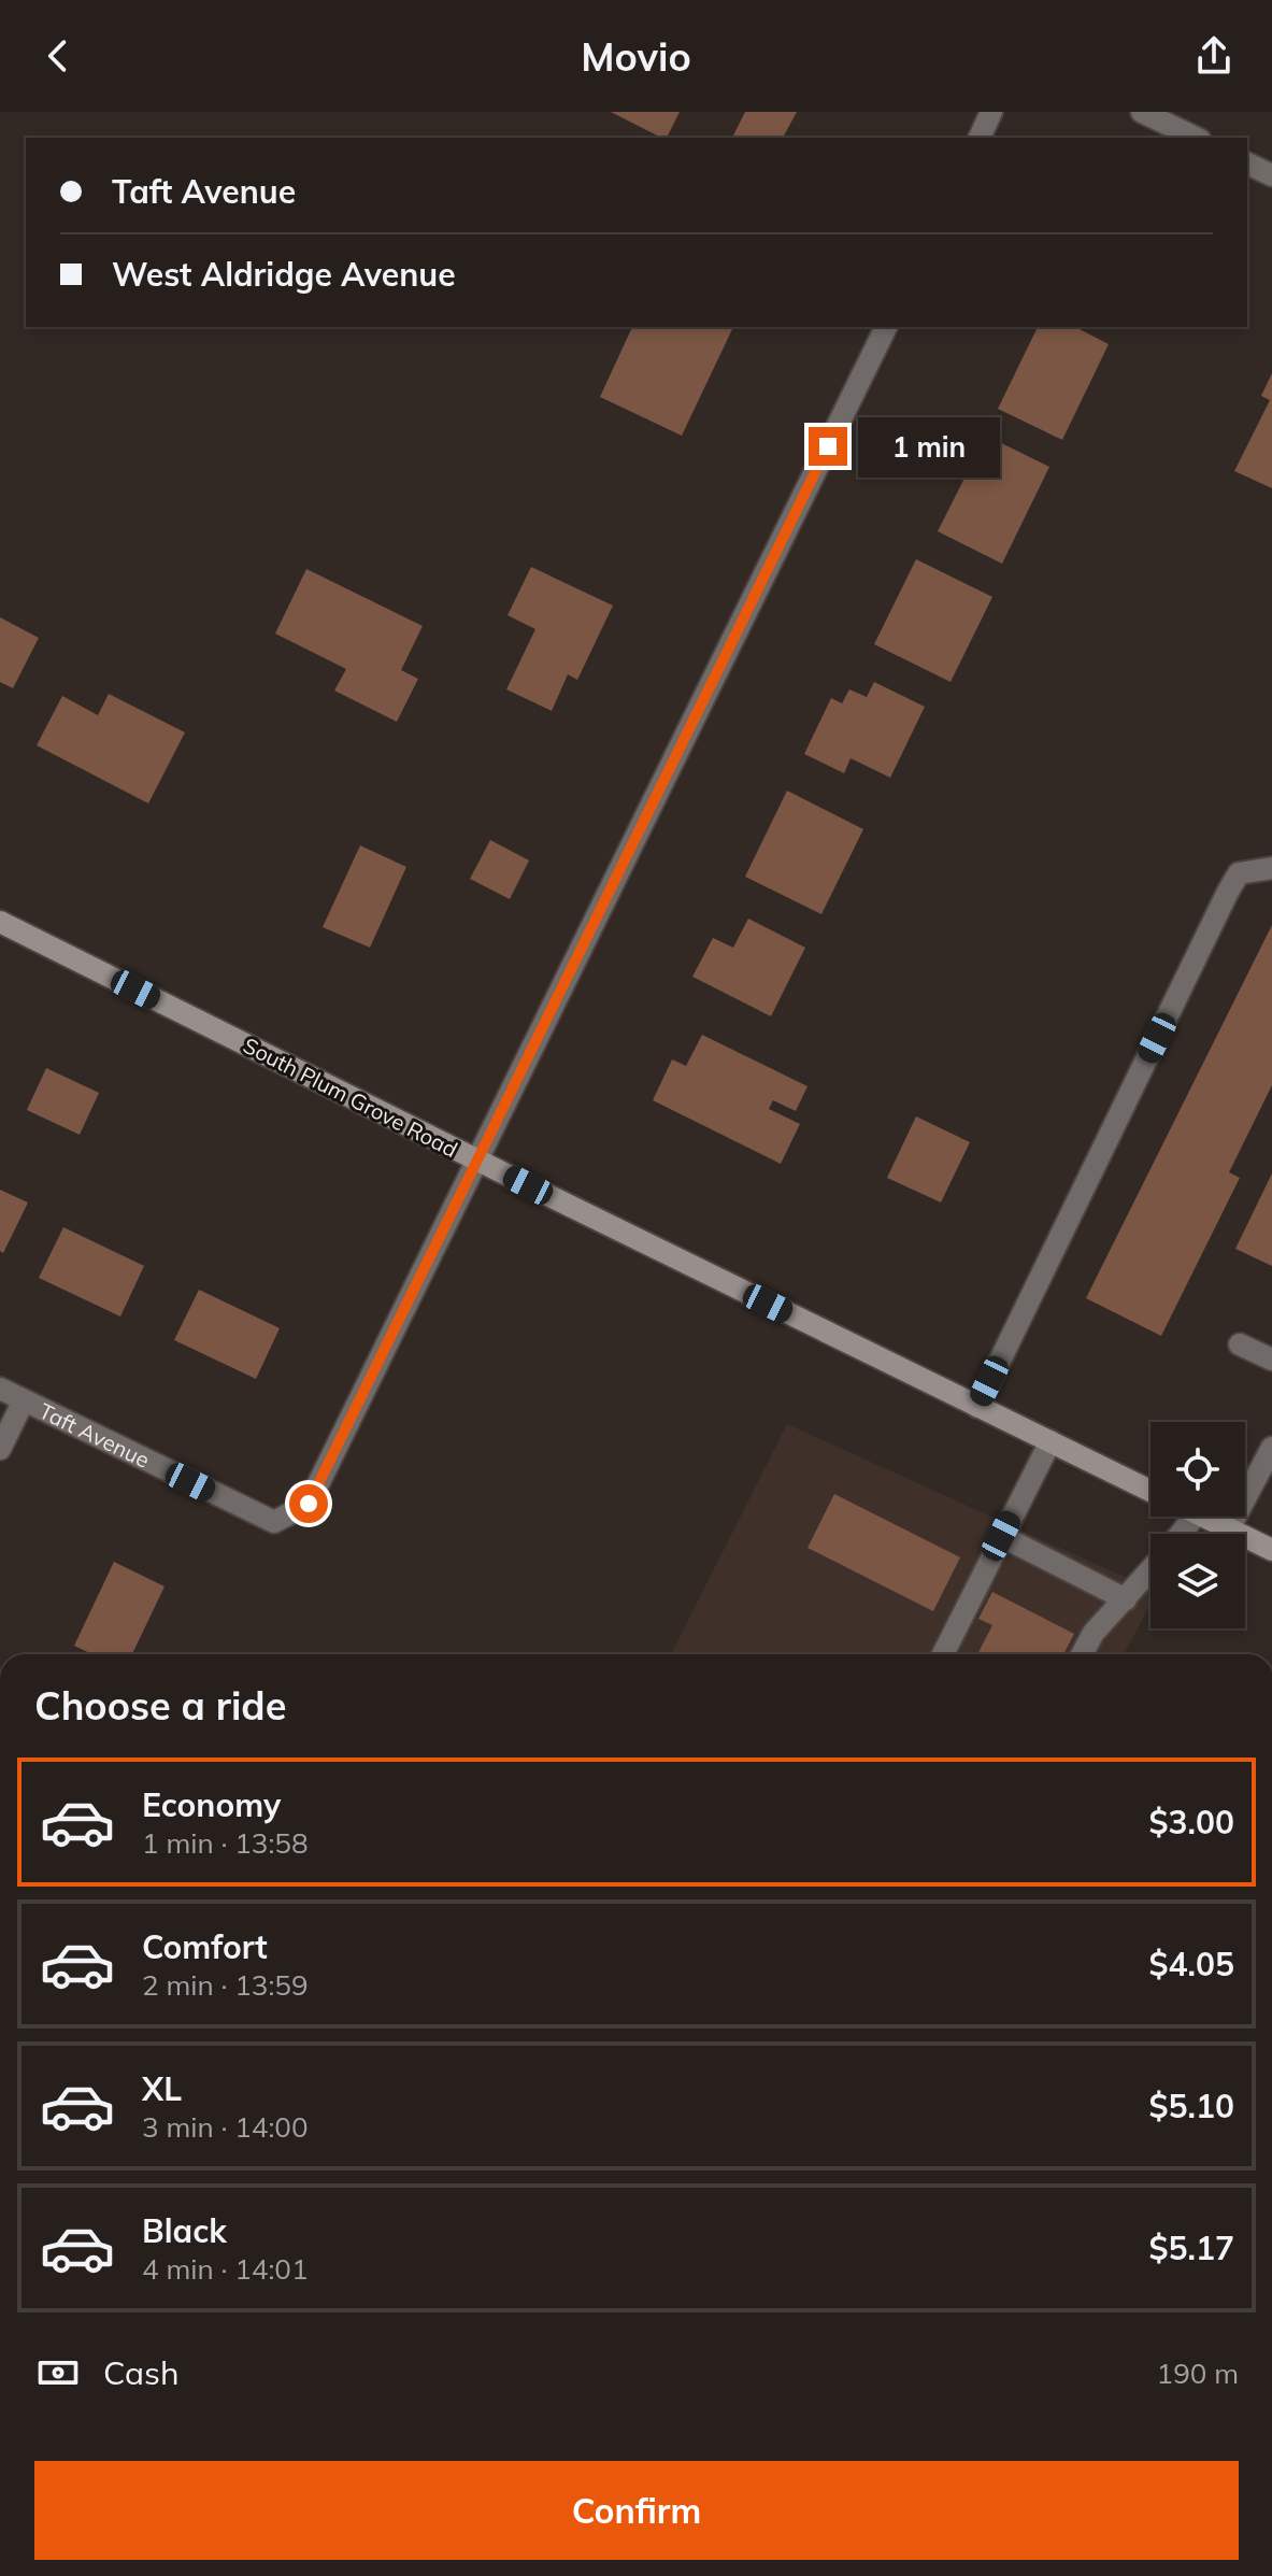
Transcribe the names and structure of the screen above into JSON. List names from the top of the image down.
{
  "streets": {
    "main road": ["South Plum Grove Road"],
    "street": ["Taft Avenue"]
  },
  "crossings": [
    ["South Plum Grove Road", "Taft Avenue"]
  ],
  "page": {
    "header": "Movio",
    "banner": ["Taft Avenue", "West Aldridge Avenue"],
    "bubble": "1 min",
    "heading": "Choose a ride",
    "list": [
      {
        "name": "Economy",
        "note": "1 min · 13:58",
        "value": "$3.00"
      },
      {
        "name": "Comfort",
        "note": "2 min · 13:59",
        "value": "$4.05"
      },
      {
        "name": "XL",
        "note": "3 min · 14:00",
        "value": "$5.10"
      },
      {
        "name": "Black",
        "note": "4 min · 14:01",
        "value": "$5.17"
      }
    ],
    "pay": ["Cash", "190 m"],
    "buttons": "Confirm"
  }
}
